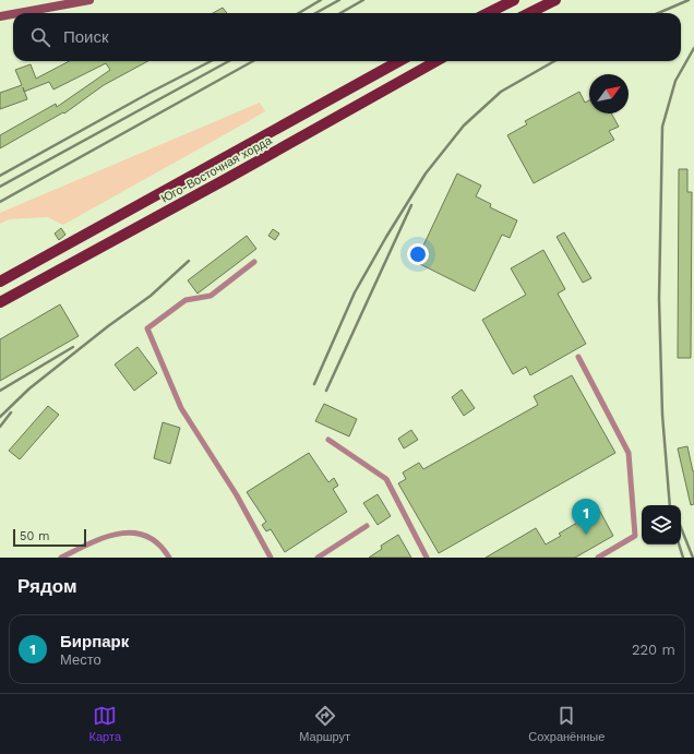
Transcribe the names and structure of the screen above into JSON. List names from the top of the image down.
{
  "streets": {
    "main road": ["Юго-Восточная хорда"]
  },
  "scale_bar": "50 m",
  "north": "top right",
  "page": {
    "search": "Поиск",
    "pins": "1",
    "scale": "50 m",
    "heading": "Рядом",
    "list": [
      {
        "mark": "1",
        "name": "Бирпарк",
        "note": "Место",
        "value": "220 m"
      }
    ],
    "nav": ["Карта", "Маршрут", "Сохранённые"]
  }
}
